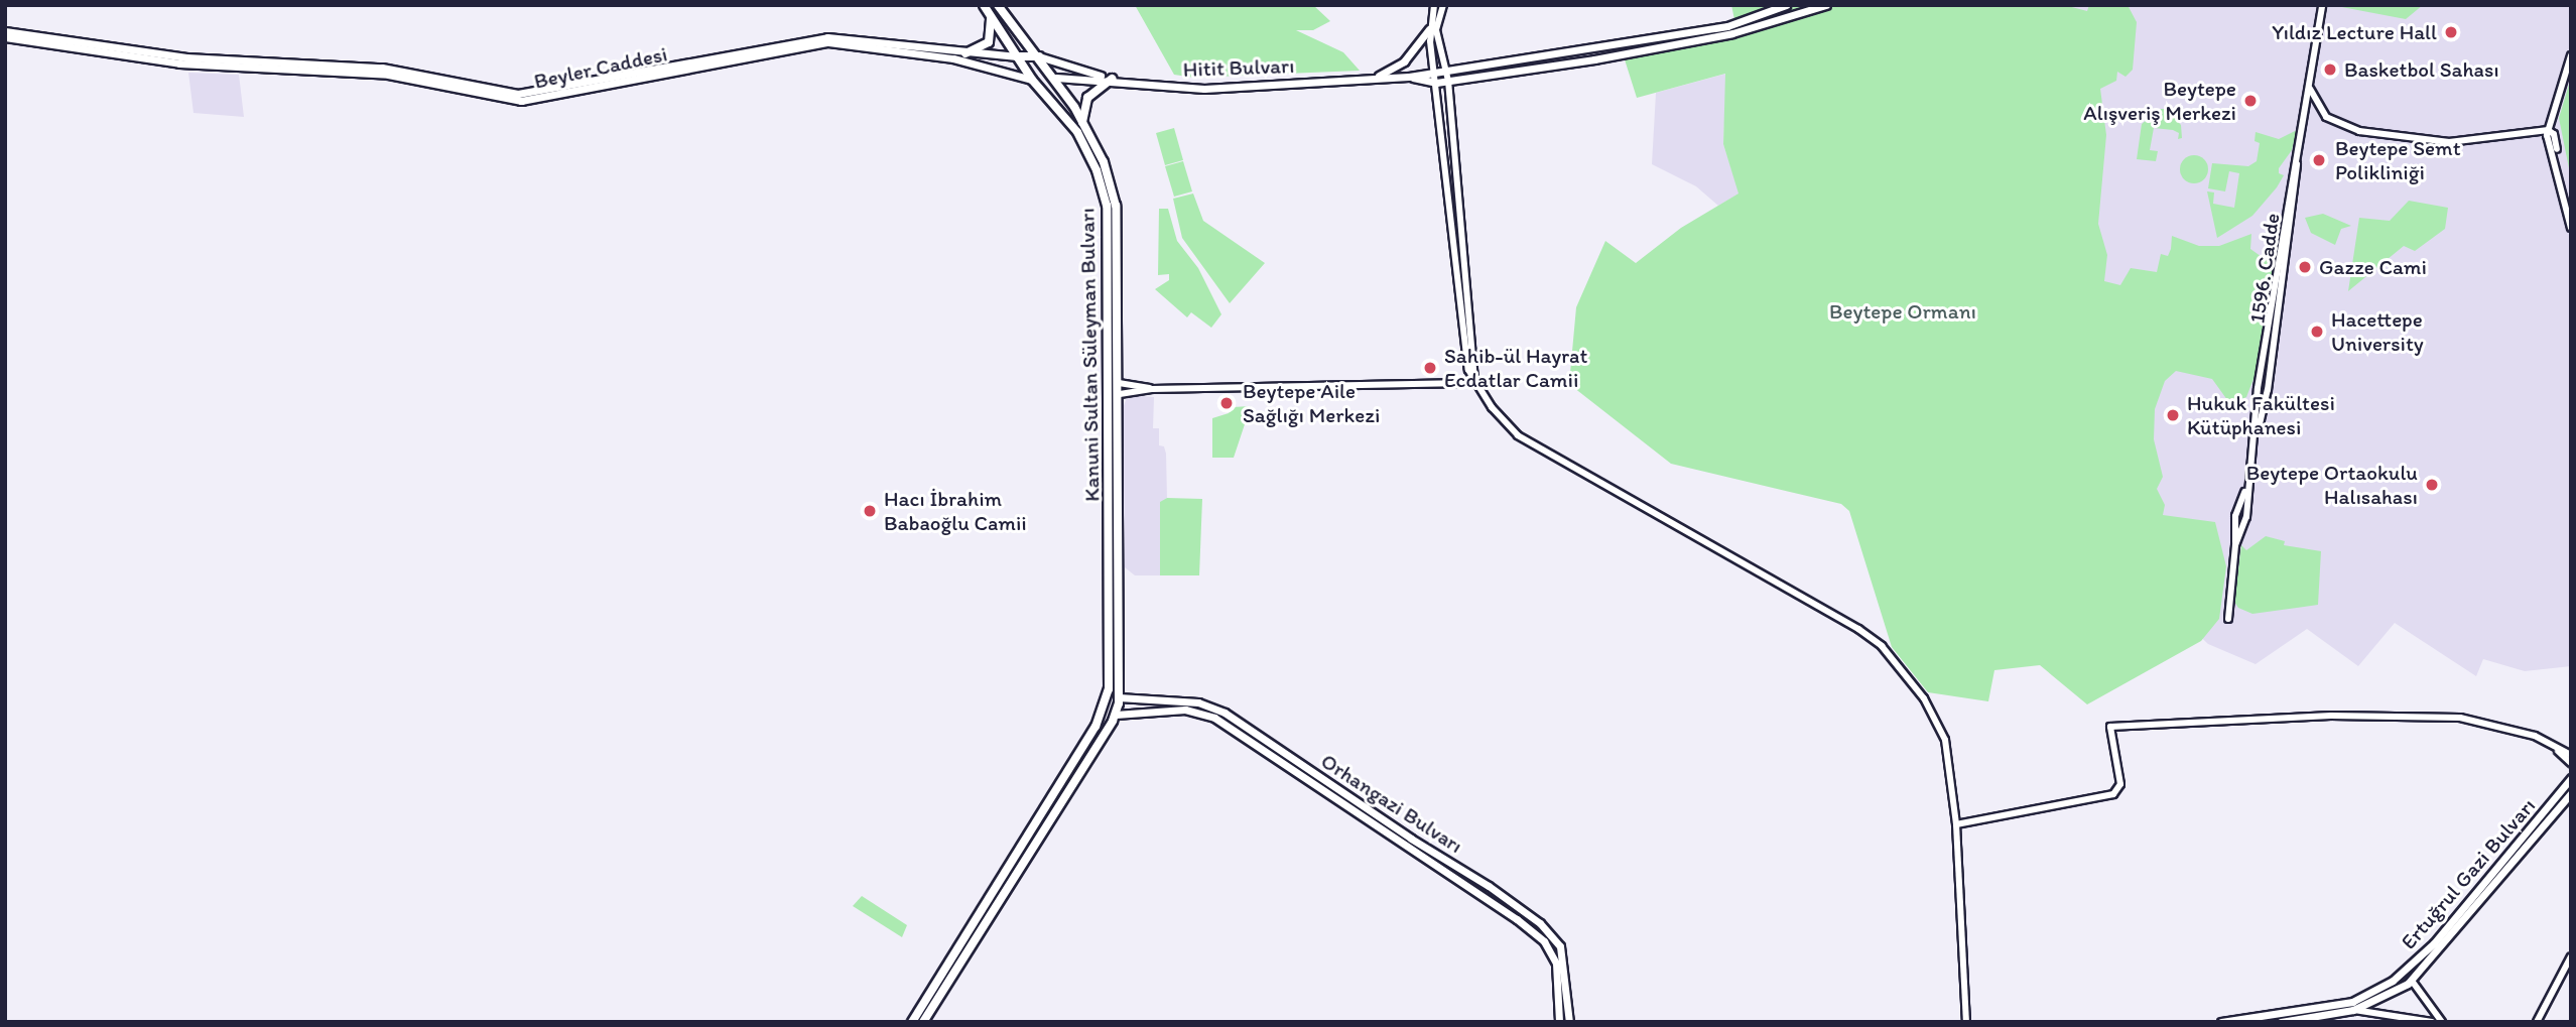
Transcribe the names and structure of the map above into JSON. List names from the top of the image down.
{
  "streets": {
    "main road": [
      "Beyler Caddesi",
      "Hitit Bulvarı",
      "Kanuni Sultan Süleyman Bulvarı",
      "Orhangazi Bulvarı",
      "Ertuğrul Gazi Bulvarı"
    ],
    "street": ["1596. Cadde"]
  },
  "crossings": [
    ["Beyler Caddesi", "Kanuni Sultan Süleyman Bulvarı"],
    ["Hitit Bulvarı", "Kanuni Sultan Süleyman Bulvarı"],
    ["Kanuni Sultan Süleyman Bulvarı", "Orhangazi Bulvarı"]
  ],
  "parks": ["Beytepe Ormanı"],
  "places": [
    "Yıldız Lecture Hall",
    "Basketbol Sahası",
    "Beytepe Alışveriş Merkezi",
    "Beytepe Semt Polikliniği",
    "Gazze Cami",
    "Hacettepe University",
    "Sahib-ül Hayrat Ecdatlar Camii",
    "Beytepe Aile Sağlığı Merkezi",
    "Hukuk Fakültesi Kütüphanesi",
    "Beytepe Ortaokulu Halısahası",
    "Hacı İbrahim Babaoğlu Camii"
  ]
}
